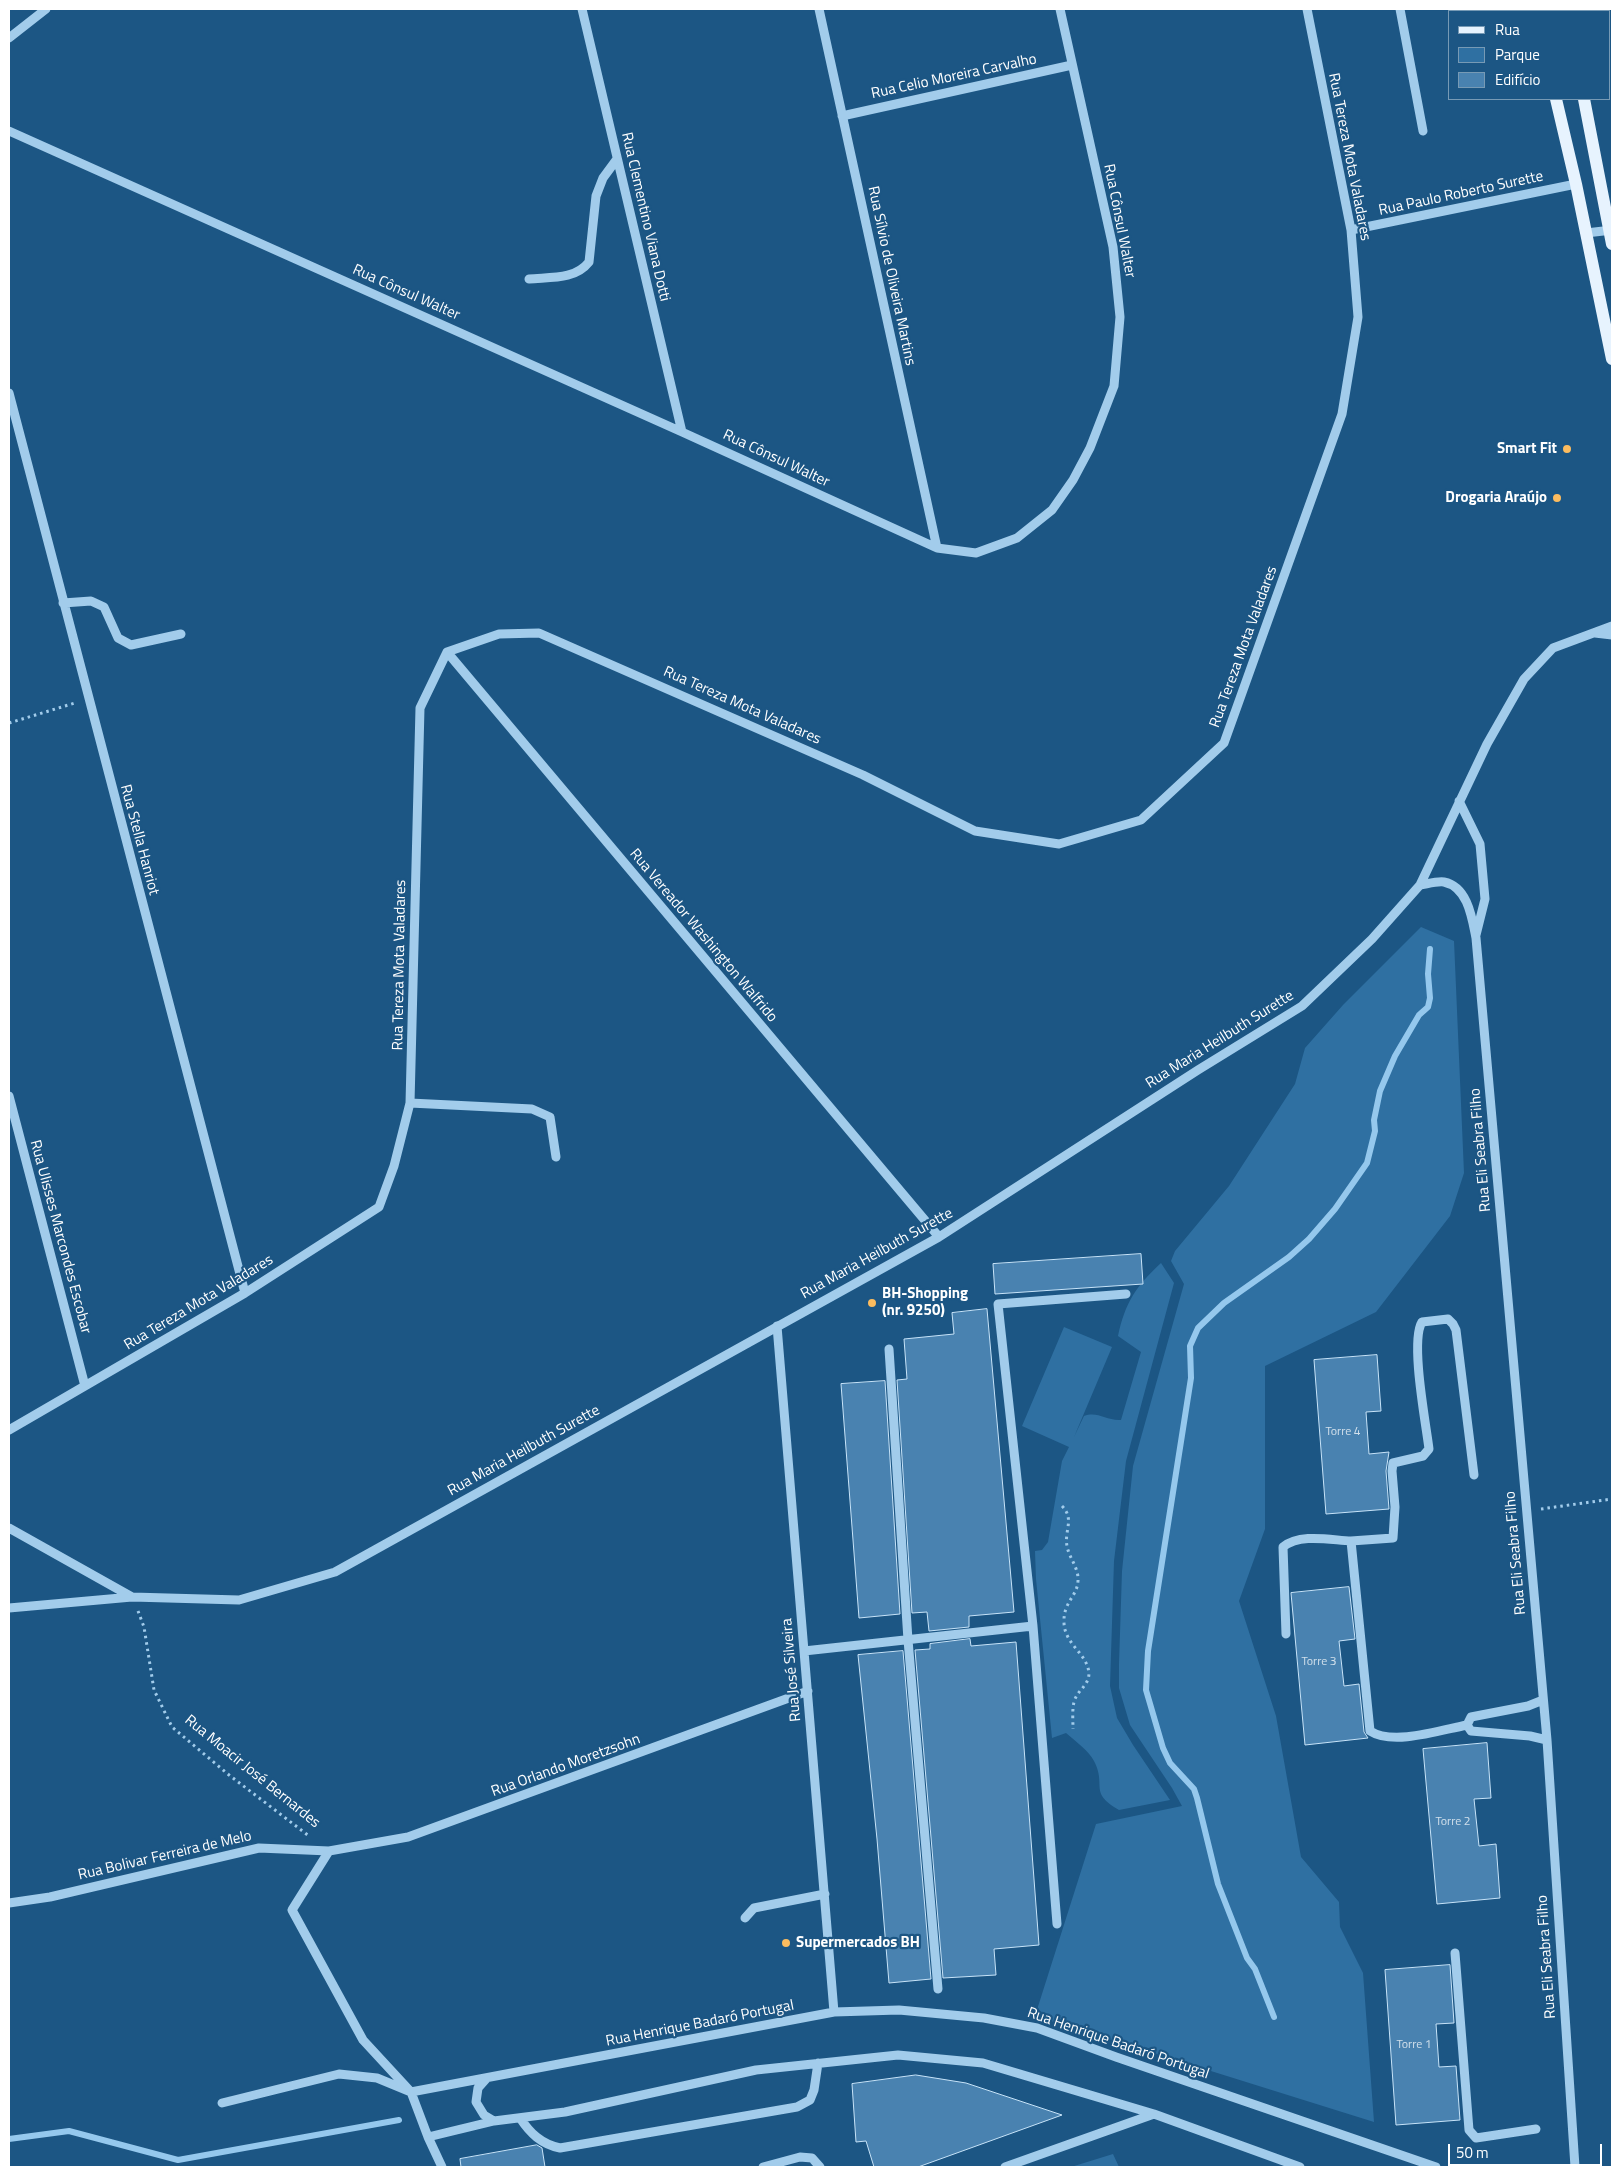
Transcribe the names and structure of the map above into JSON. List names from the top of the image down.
{
  "streets": {
    "street": [
      "Rua Celio Moreira Carvalho",
      "Rua Tereza Mota Valadares",
      "Rua Paulo Roberto Surette",
      "Rua Clementino Viana Dotti",
      "Rua Cônsul Walter",
      "Rua Sílvio de Oliveira Martins",
      "Rua Stella Hanriot",
      "Rua Vereador Washington Walfrido",
      "Rua Maria Heilbuth Surette",
      "Rua Eli Seabra Filho",
      "Rua Ulisses Marcondes Escobar",
      "Rua José Silveira",
      "Rua Orlando Moretzsohn",
      "Rua Bolivar Ferreira de Melo",
      "Rua Henrique Badaró Portugal"
    ],
    "path": ["Rua Moacir José Bernardes"]
  },
  "crossings": [
    ["Rua Celio Moreira Carvalho", "Rua Cônsul Walter"],
    ["Rua Celio Moreira Carvalho", "Rua Sílvio de Oliveira Martins"],
    ["Rua Tereza Mota Valadares", "Rua Paulo Roberto Surette"],
    ["Rua Tereza Mota Valadares", "Rua Stella Hanriot"],
    ["Rua Tereza Mota Valadares", "Rua Vereador Washington Walfrido"],
    ["Rua Tereza Mota Valadares", "Rua Ulisses Marcondes Escobar"],
    ["Rua Clementino Viana Dotti", "Rua Cônsul Walter"],
    ["Rua Cônsul Walter", "Rua Sílvio de Oliveira Martins"],
    ["Rua Vereador Washington Walfrido", "Rua Maria Heilbuth Surette"],
    ["Rua Maria Heilbuth Surette", "Rua Eli Seabra Filho"],
    ["Rua Maria Heilbuth Surette", "Rua José Silveira"],
    ["Rua Maria Heilbuth Surette", "Rua Moacir José Bernardes"],
    ["Rua José Silveira", "Rua Orlando Moretzsohn"],
    ["Rua José Silveira", "Rua Henrique Badaró Portugal"],
    ["Rua Orlando Moretzsohn", "Rua Moacir José Bernardes"],
    ["Rua Orlando Moretzsohn", "Rua Bolivar Ferreira de Melo"],
    ["Rua Moacir José Bernardes", "Rua Bolivar Ferreira de Melo"]
  ],
  "places": [
    "Smart Fit",
    "Drogaria Araújo",
    "BH-Shopping (nr. 9250)",
    "Supermercados BH"
  ],
  "house_numbers": [
    "Torre 4",
    "Torre 3",
    "Torre 2",
    "Torre 1"
  ],
  "legend": ["Rua", "Parque", "Edifício"],
  "scale_bar": "50 m"
}
